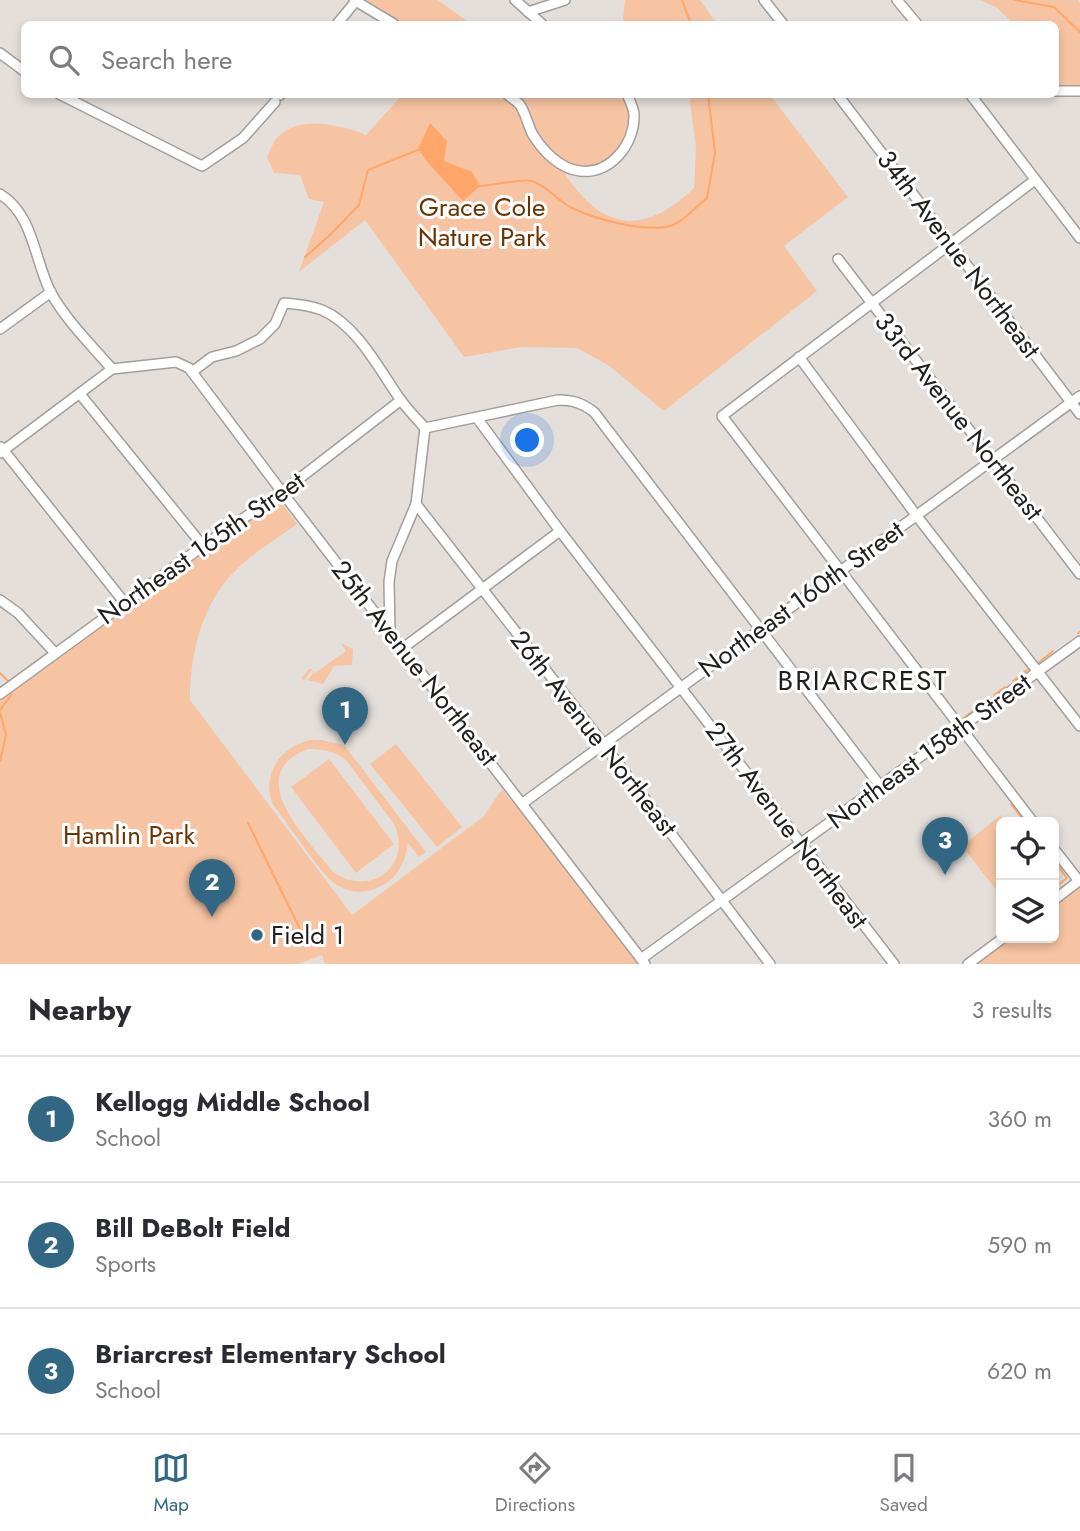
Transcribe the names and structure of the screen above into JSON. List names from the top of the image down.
{
  "streets": {
    "street": [
      "34th Avenue Northeast",
      "33rd Avenue Northeast",
      "Northeast 165th Street",
      "Northeast 160th Street",
      "25th Avenue Northeast",
      "26th Avenue Northeast",
      "Northeast 158th Street",
      "27th Avenue Northeast"
    ]
  },
  "crossings": [
    ["34th Avenue Northeast", "Northeast 160th Street"],
    ["33rd Avenue Northeast", "Northeast 160th Street"],
    ["Northeast 165th Street", "25th Avenue Northeast"],
    ["Northeast 160th Street", "25th Avenue Northeast"],
    ["Northeast 160th Street", "26th Avenue Northeast"],
    ["Northeast 160th Street", "27th Avenue Northeast"],
    ["25th Avenue Northeast", "Northeast 158th Street"],
    ["26th Avenue Northeast", "Northeast 158th Street"],
    ["Northeast 158th Street", "27th Avenue Northeast"]
  ],
  "districts": ["BRIARCREST"],
  "parks": ["Grace Cole Nature Park", "Hamlin Park"],
  "places": ["Field 1"],
  "page": {
    "search": "Search here",
    "pins": ["1", "3", "2"],
    "heading": ["Nearby", "3 results"],
    "list": [
      {
        "mark": "1",
        "name": "Kellogg Middle School",
        "note": "School",
        "value": "360 m"
      },
      {
        "mark": "2",
        "name": "Bill DeBolt Field",
        "note": "Sports",
        "value": "590 m"
      },
      {
        "mark": "3",
        "name": "Briarcrest Elementary School",
        "note": "School",
        "value": "620 m"
      }
    ],
    "nav": ["Map", "Directions", "Saved"]
  }
}
